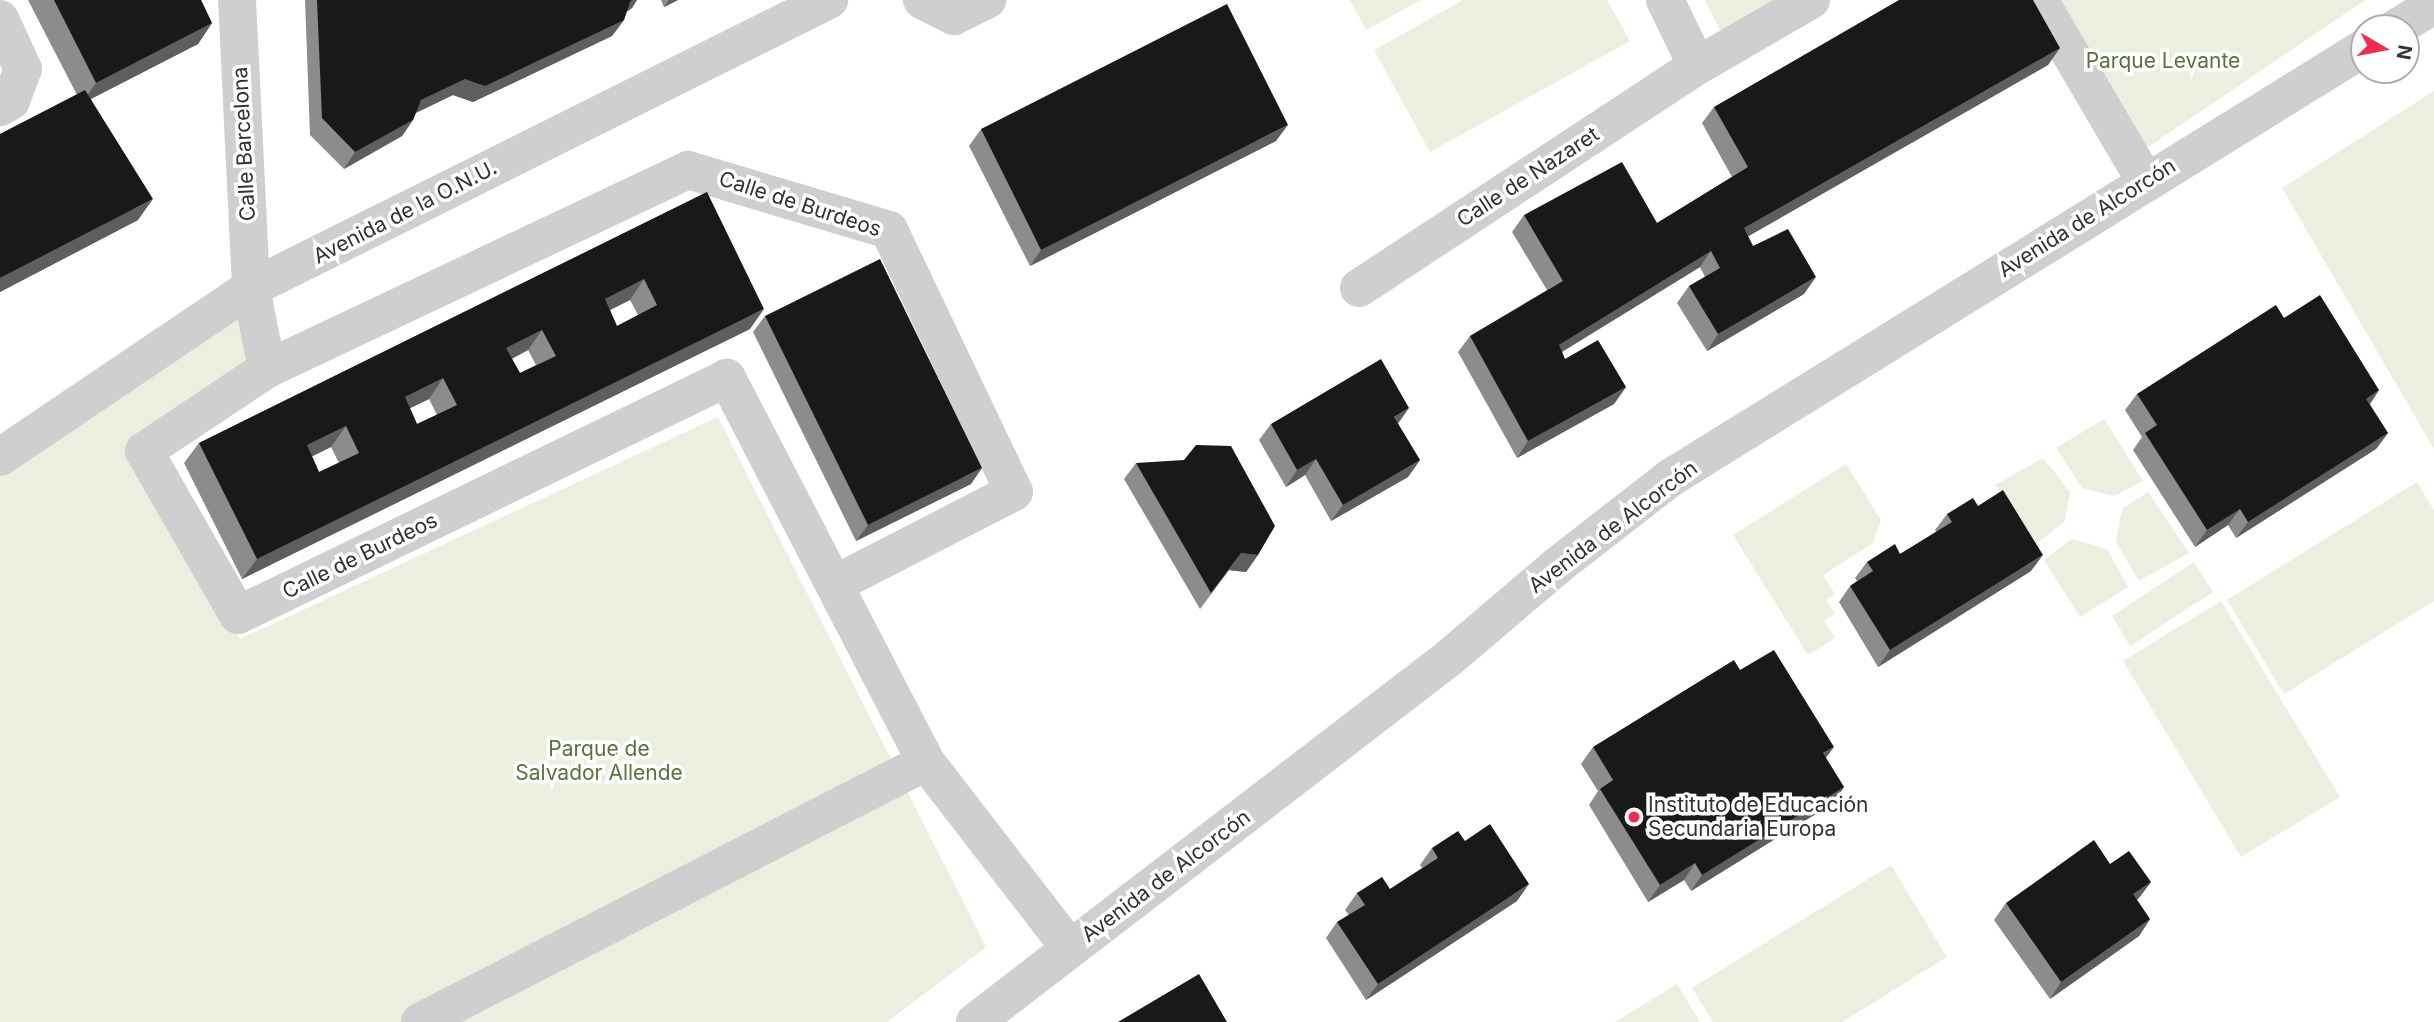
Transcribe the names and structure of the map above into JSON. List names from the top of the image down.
{
  "streets": {
    "street": [
      "Calle Barcelona",
      "Calle de Nazaret",
      "Calle de Burdeos",
      "Avenida de la O.N.U.",
      "Avenida de Alcorcón"
    ]
  },
  "crossings": [
    ["Calle Barcelona", "Avenida de la O.N.U."],
    ["Calle de Burdeos", "Avenida de Alcorcón"]
  ],
  "parks": ["Parque Levante", "Parque de Salvador Allende"],
  "places": ["Instituto de Educación Secundaria Europa"],
  "north": "right"
}
